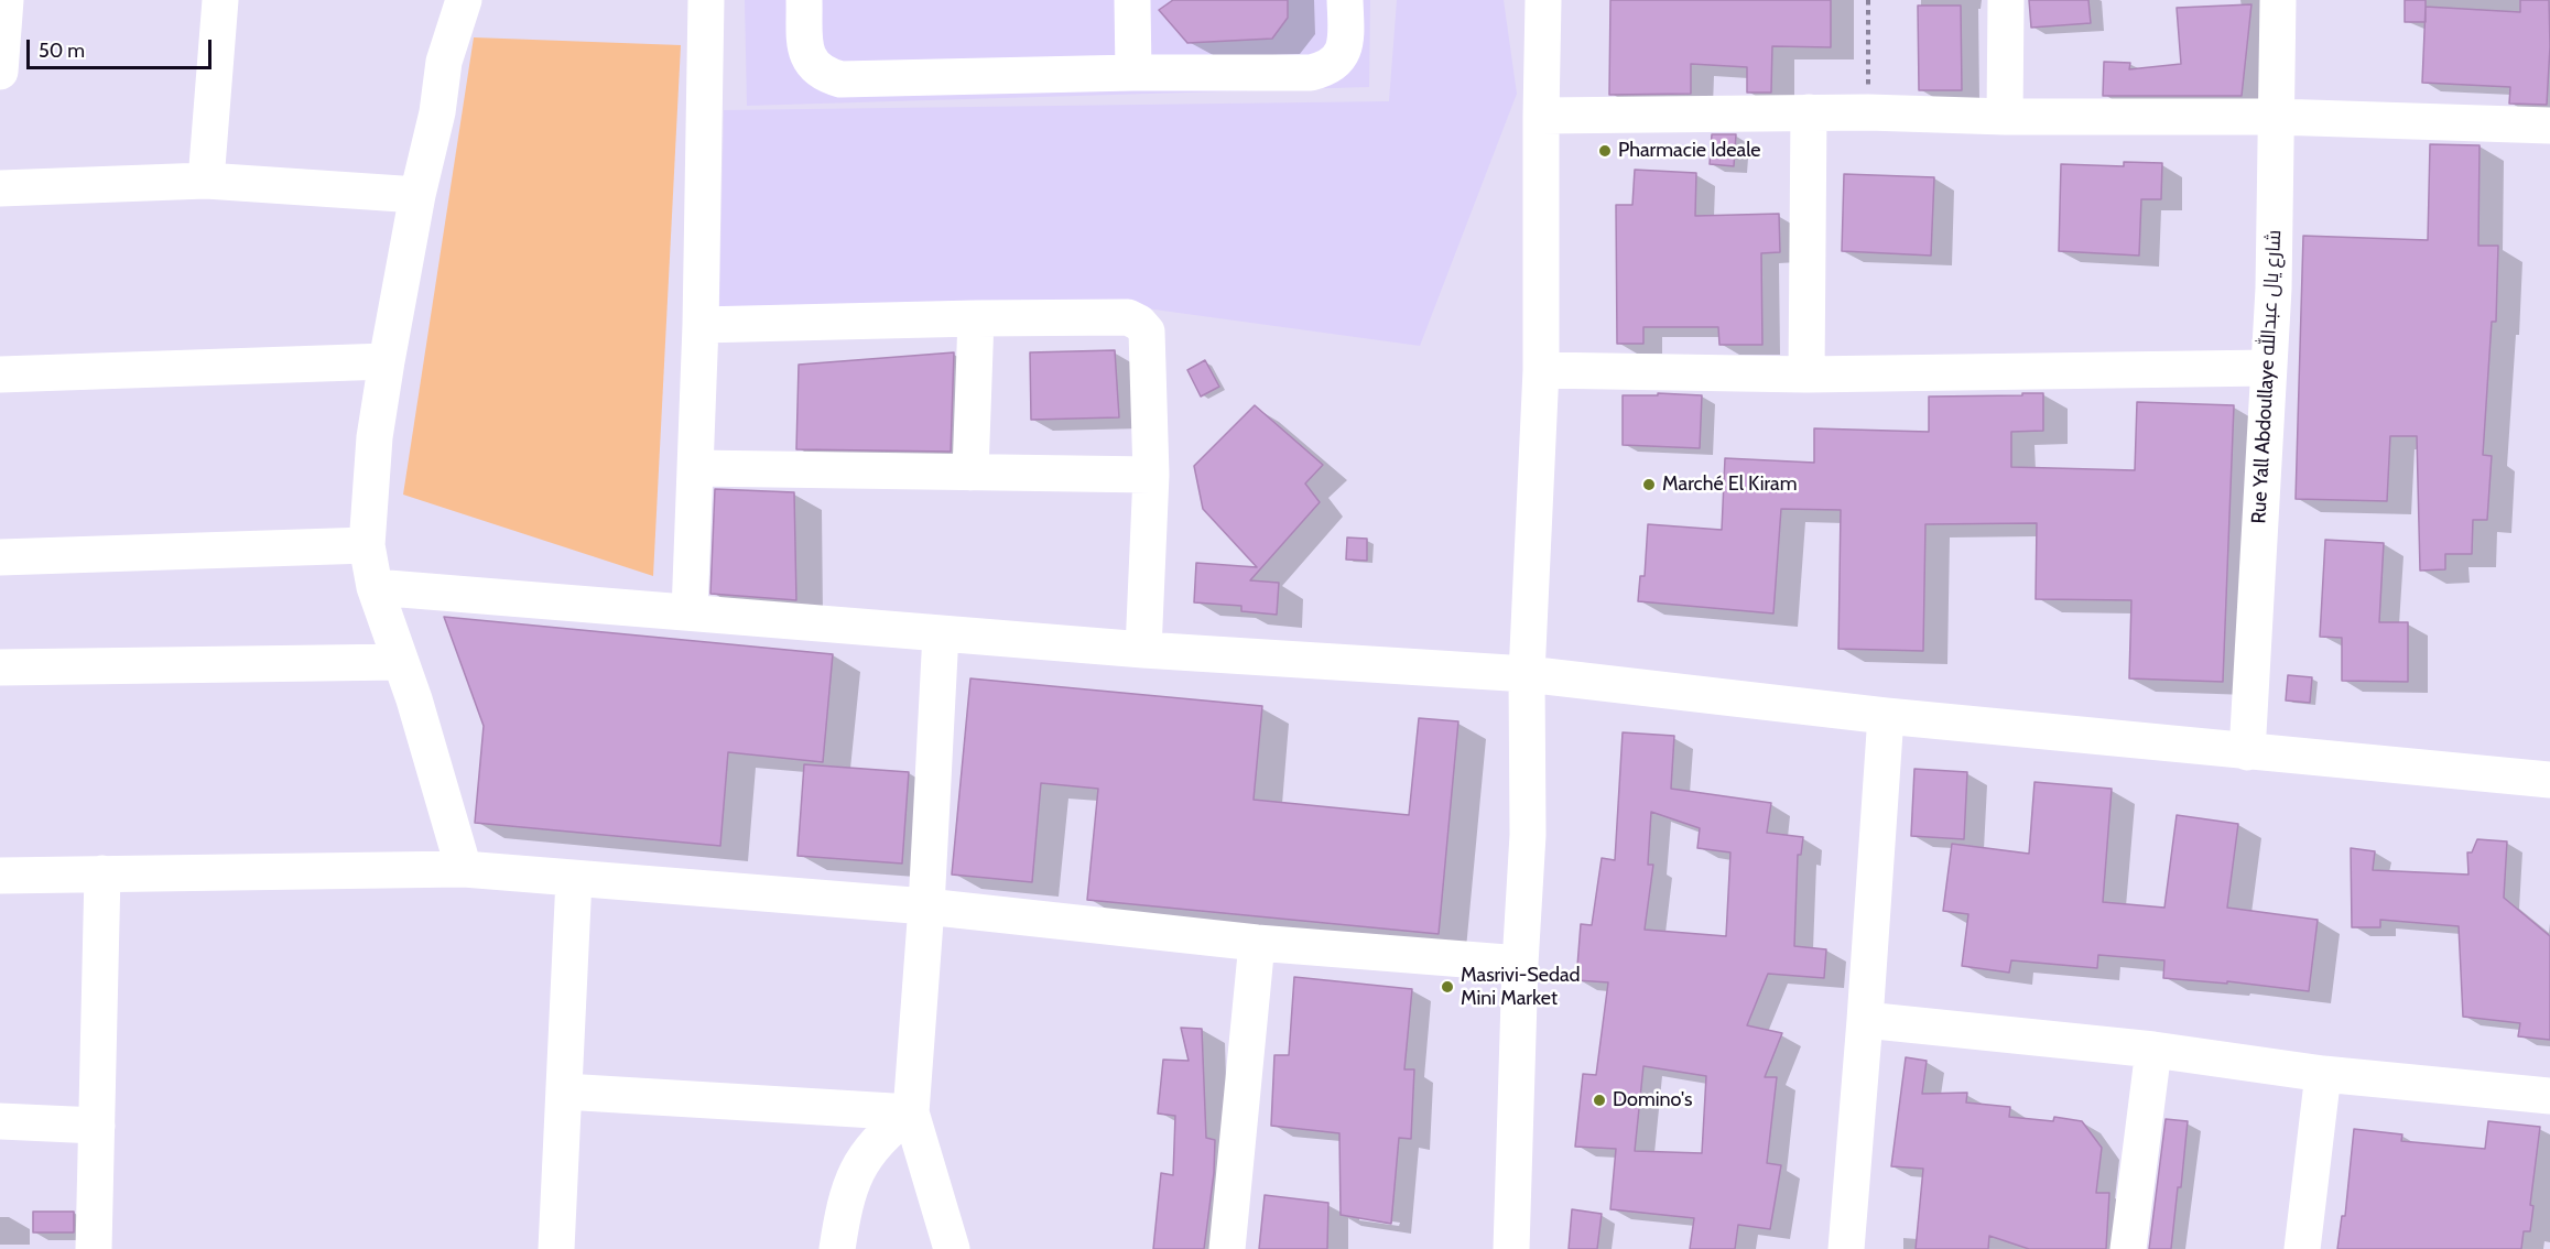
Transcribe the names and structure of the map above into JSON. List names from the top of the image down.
{
  "streets": {
    "street": ["Rue Yall Abdoullaye شارع يال عبدالله"]
  },
  "places": [
    "Pharmacie Ideale",
    "Marché El Kiram",
    "Masrivi-Sedad Mini Market",
    "Domino's"
  ],
  "scale_bar": "50 m"
}
